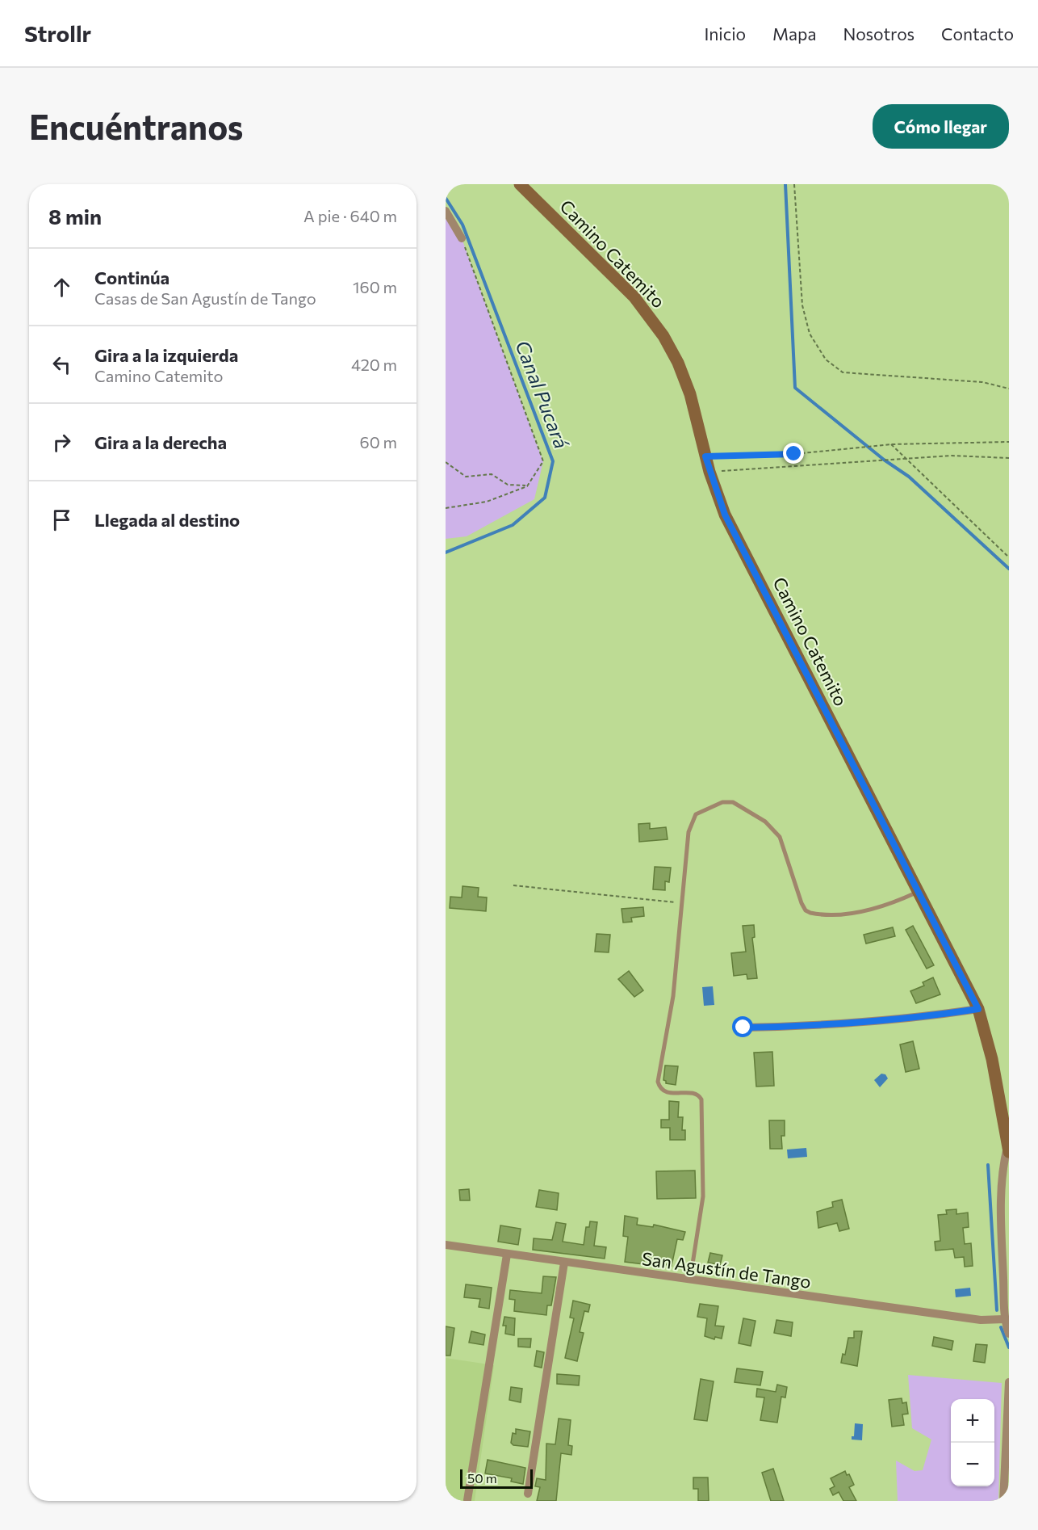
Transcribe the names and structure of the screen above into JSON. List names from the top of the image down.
{
  "streets": {
    "main road": ["Camino Catemito"],
    "street": ["San Agustín de Tango"]
  },
  "water": ["Canal Pucará"],
  "scale_bar": "50 m",
  "page": {
    "header": "Strollr",
    "nav": [
      "Inicio",
      "Mapa",
      "Nosotros",
      "Contacto"
    ],
    "buttons": "Cómo llegar",
    "title": "Encuéntranos",
    "heading": ["8 min", "A pie · 640 m"],
    "list": [
      ["Continúa", "Casas de San Agustín de Tango", "160 m"],
      ["Gira a la izquierda", "Camino Catemito", "420 m"],
      ["Gira a la derecha", "60 m"],
      "Llegada al destino"
    ],
    "map_buttons": ["+", "−"],
    "scale": "50 m"
  }
}
